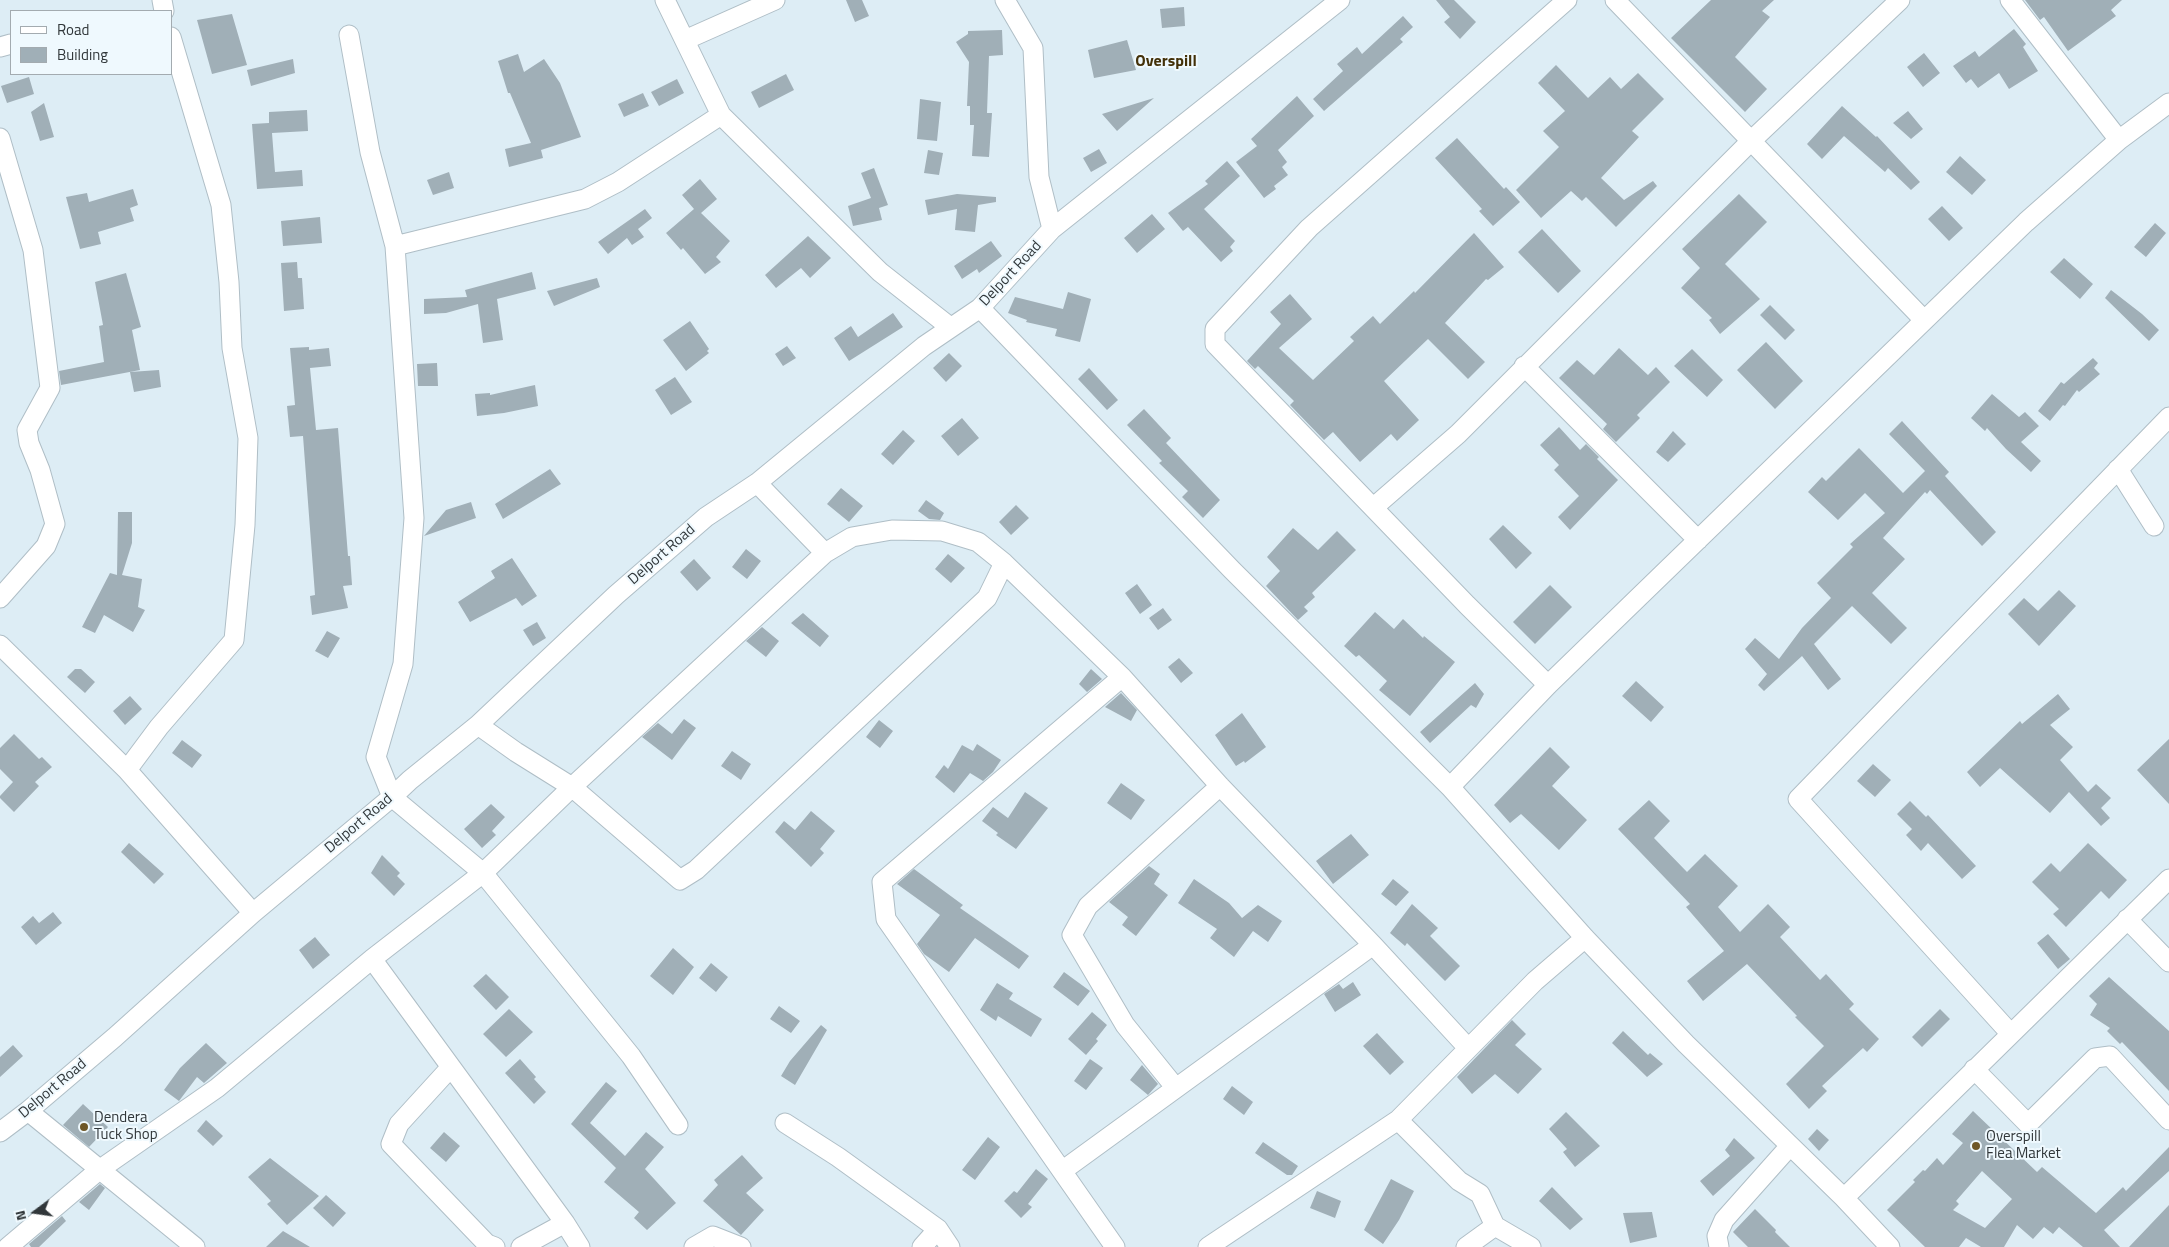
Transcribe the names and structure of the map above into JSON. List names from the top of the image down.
{
  "streets": {
    "street": ["Delport Road"]
  },
  "districts": ["Overspill"],
  "places": ["Dendera Tuck Shop", "Overspill Flea Market"],
  "legend": ["Road", "Building"],
  "north": "left"
}
